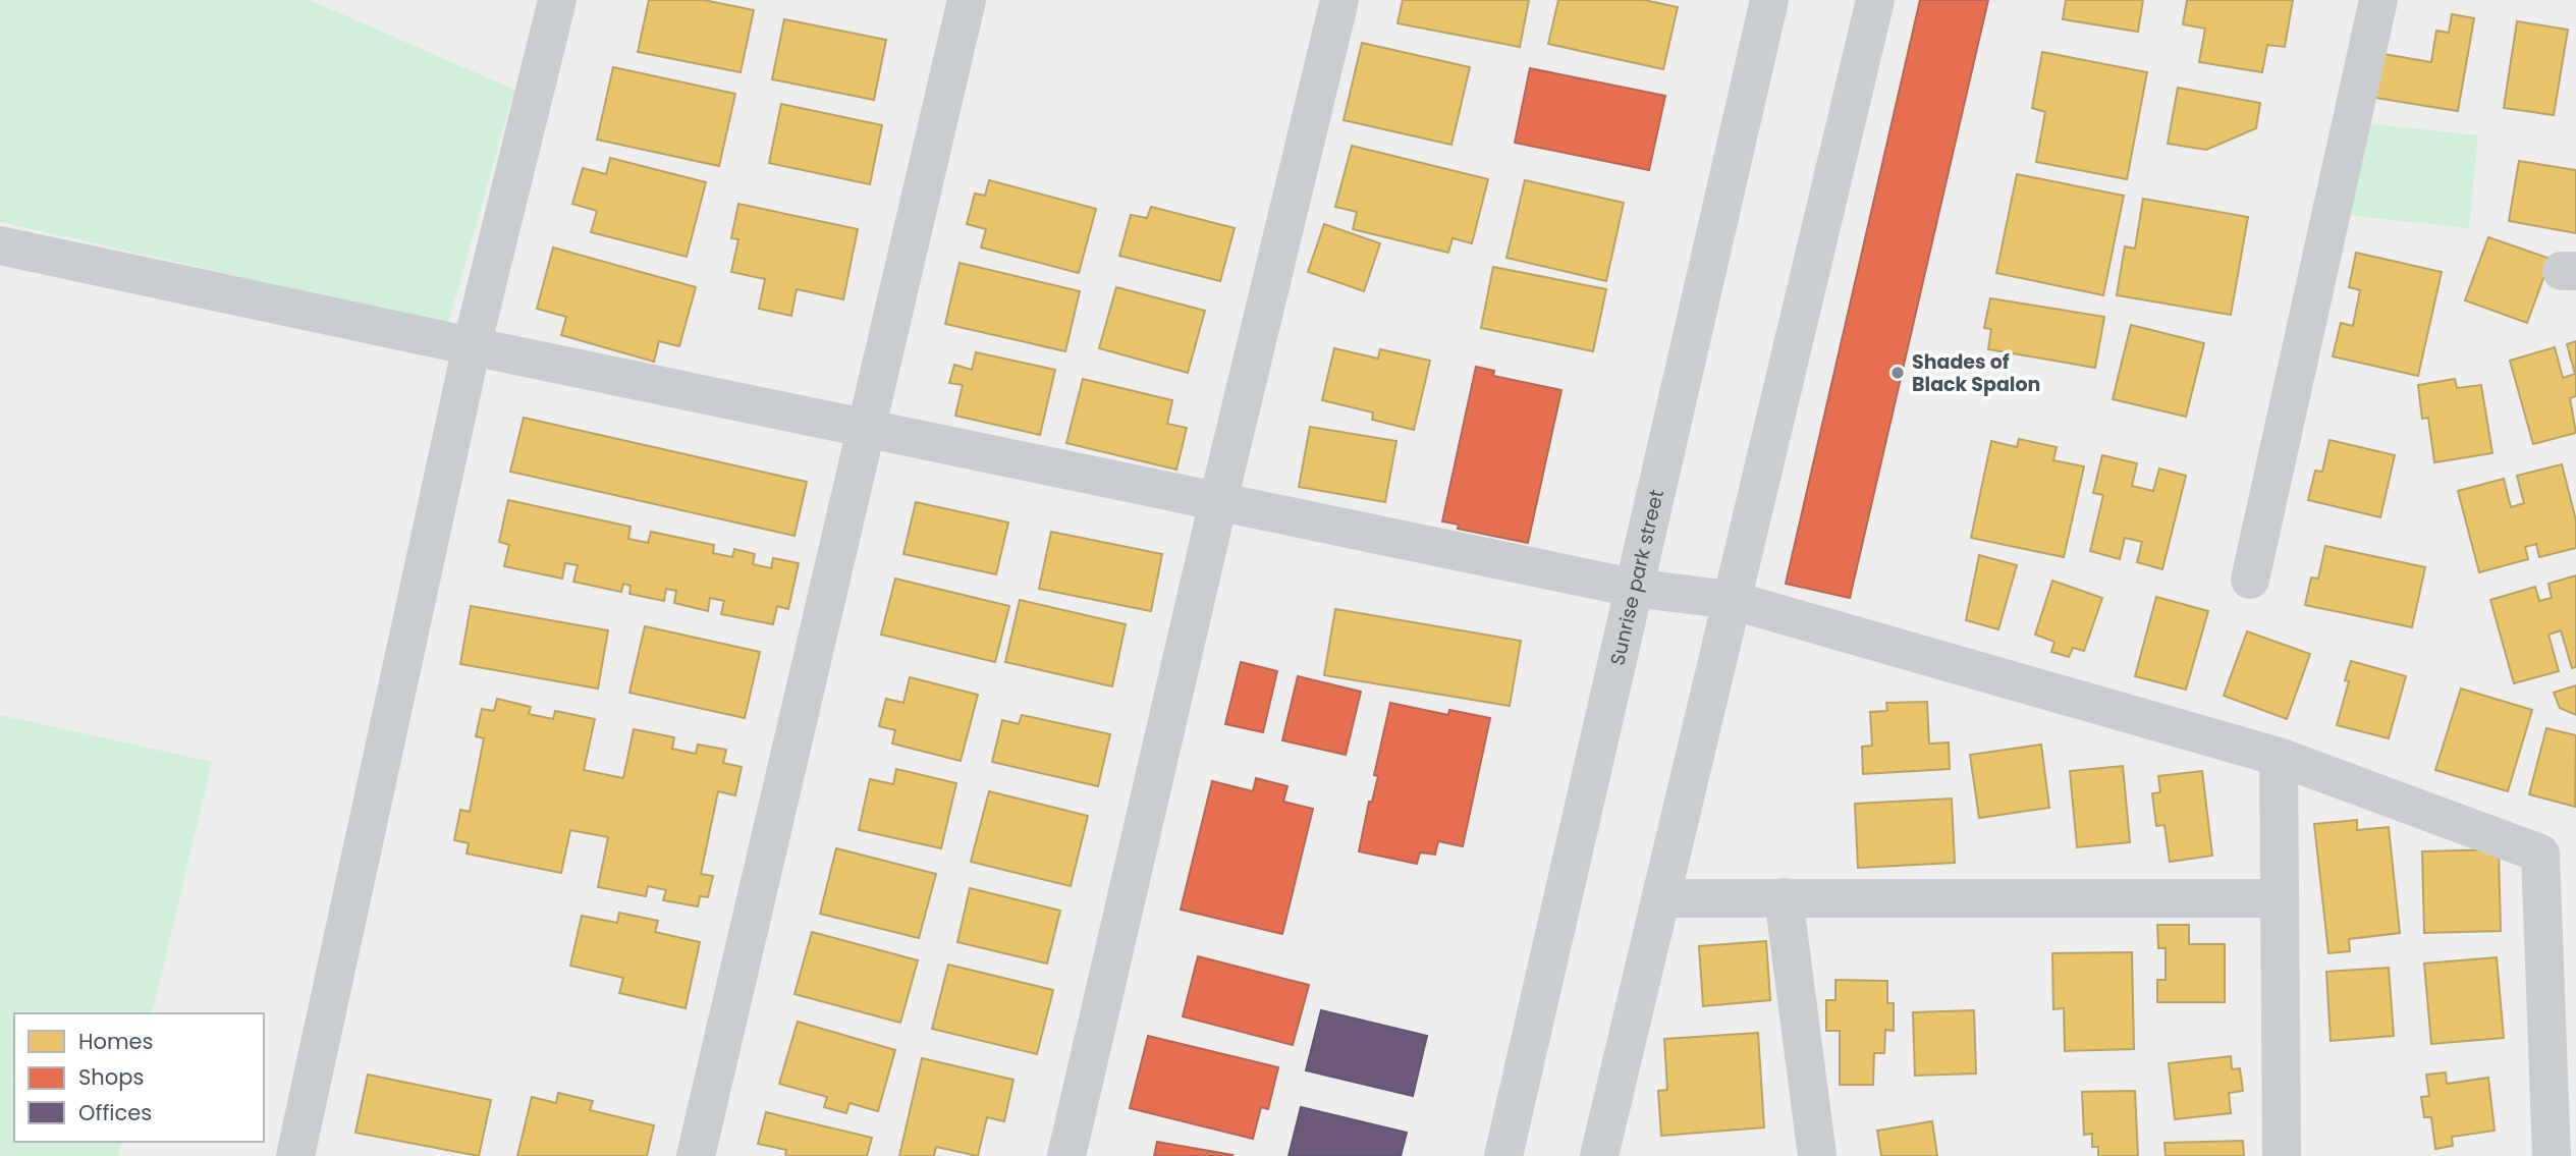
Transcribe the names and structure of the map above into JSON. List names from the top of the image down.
{
  "streets": {
    "main road": ["Sunrise park street"]
  },
  "places": ["Shades of Black Spalon"],
  "legend": ["Homes", "Shops", "Offices"]
}
